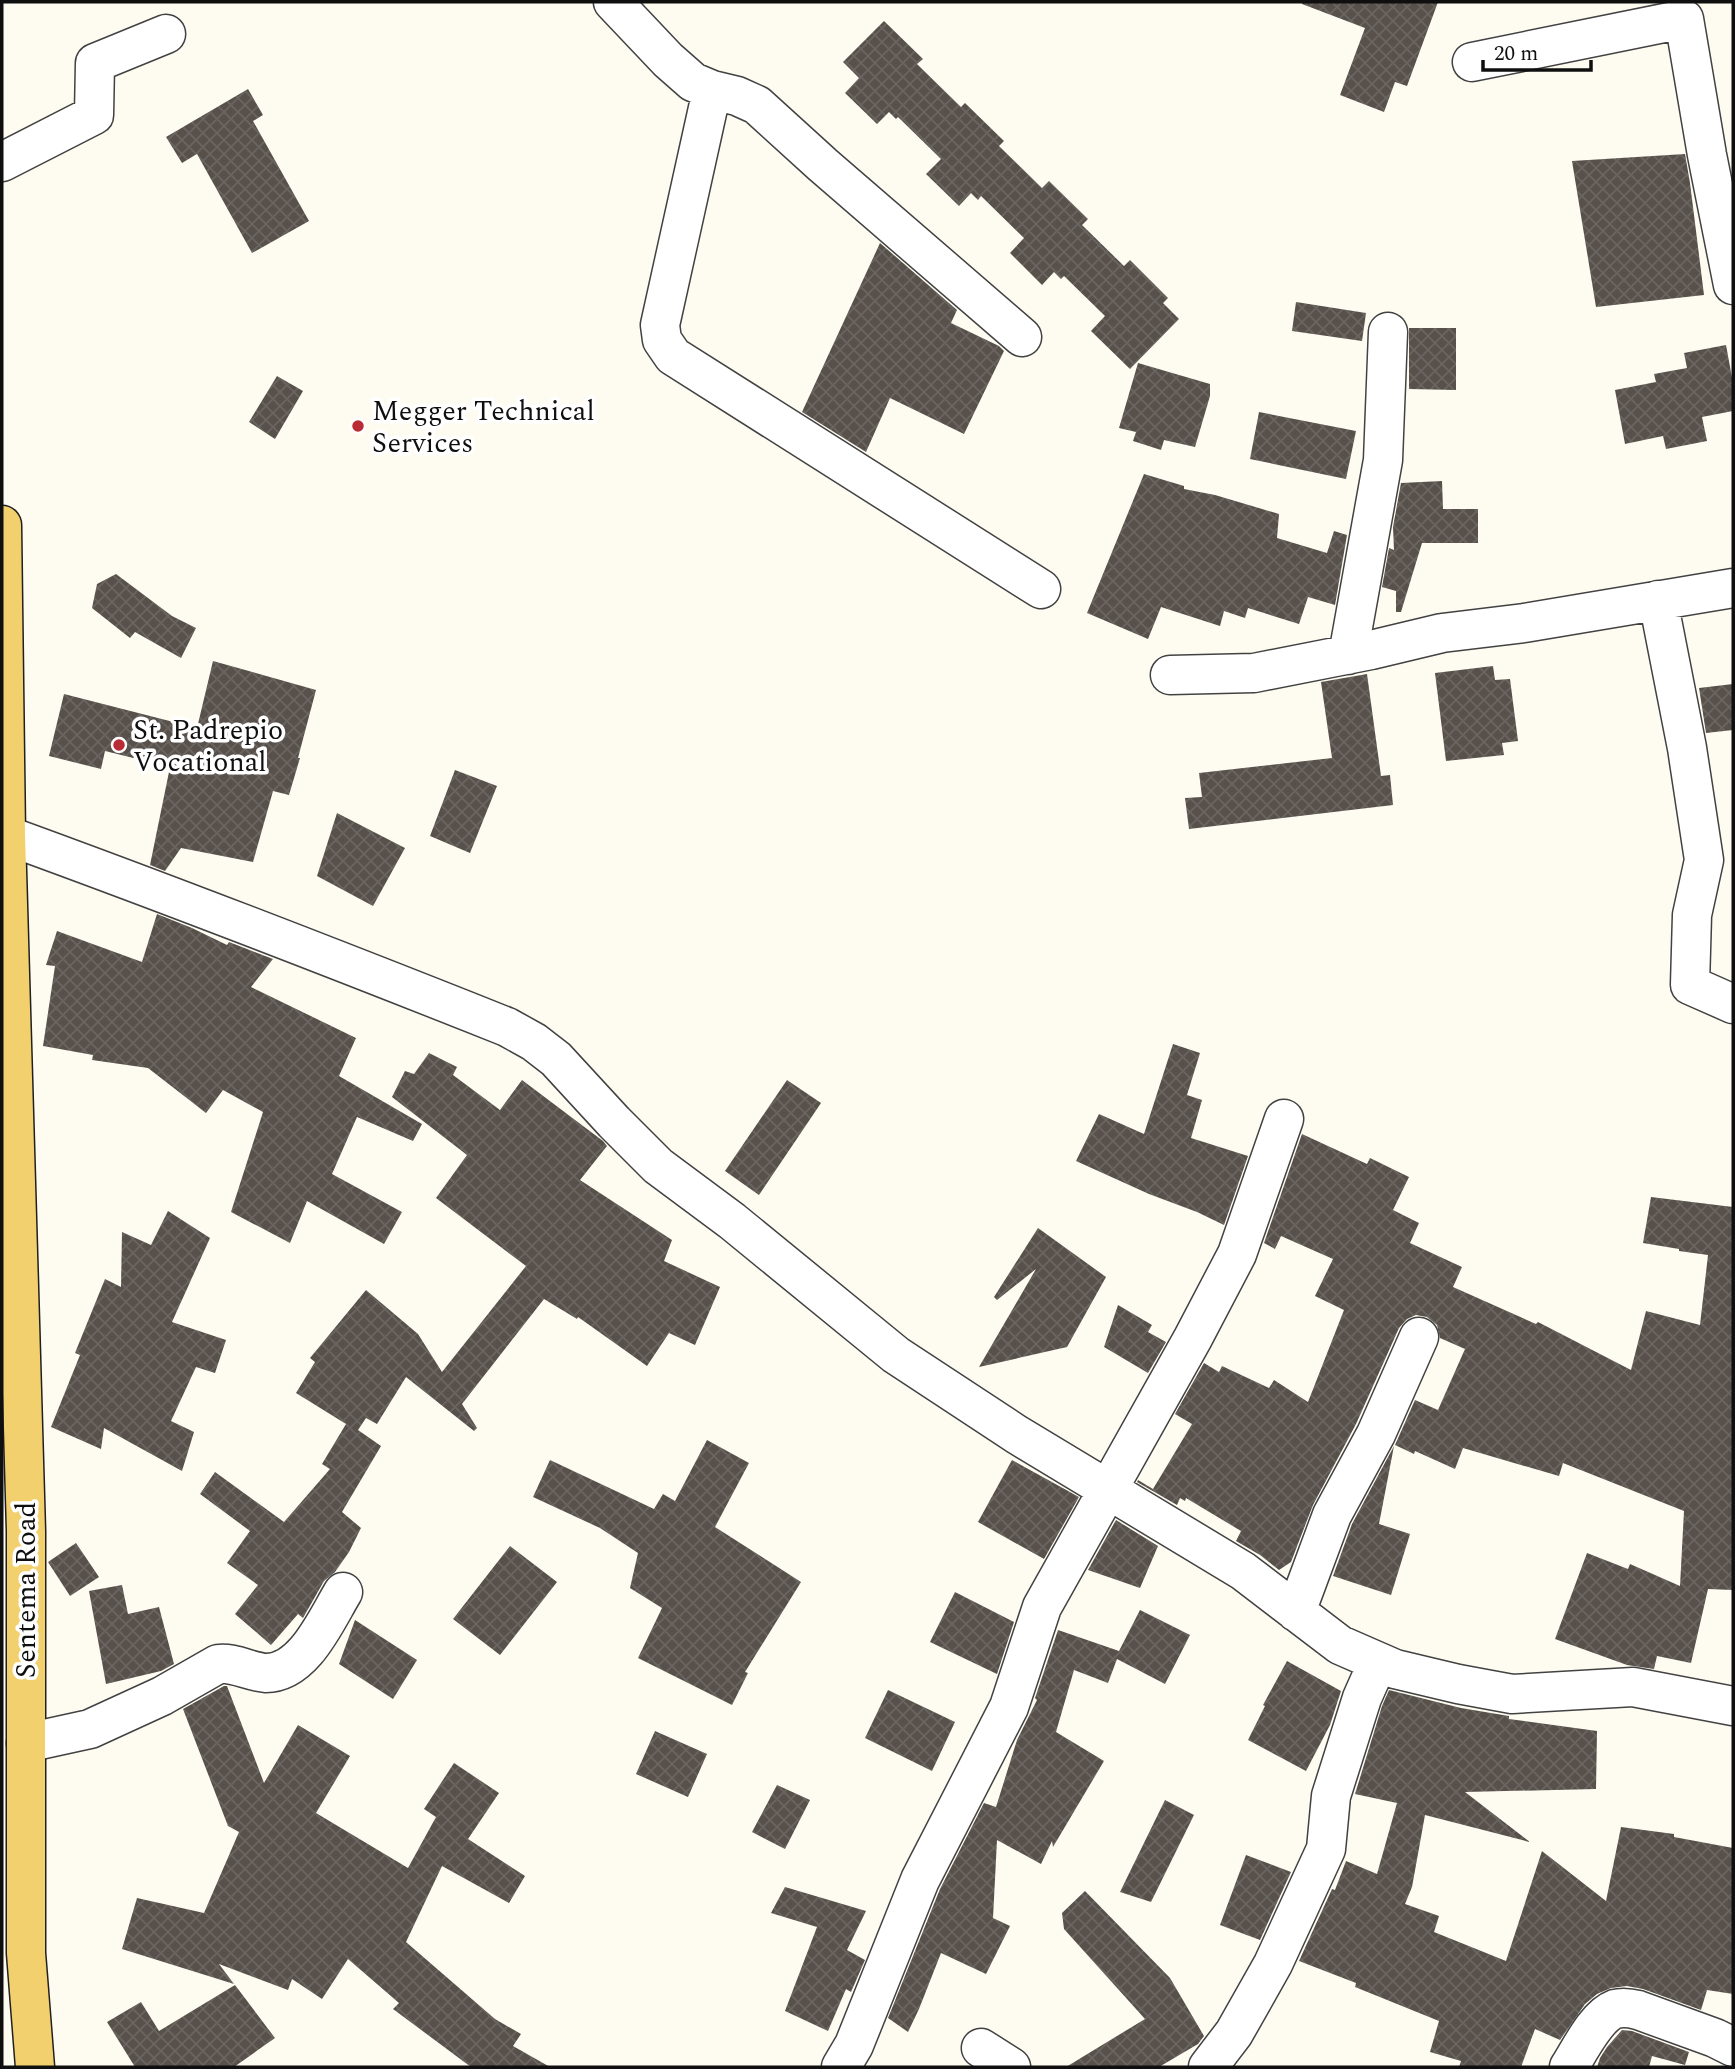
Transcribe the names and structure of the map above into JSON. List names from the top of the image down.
{
  "streets": {
    "main road": ["Sentema Road"]
  },
  "places": ["Megger Technical Services", "St. Padrepio Vocational"],
  "scale_bar": "20 m"
}
